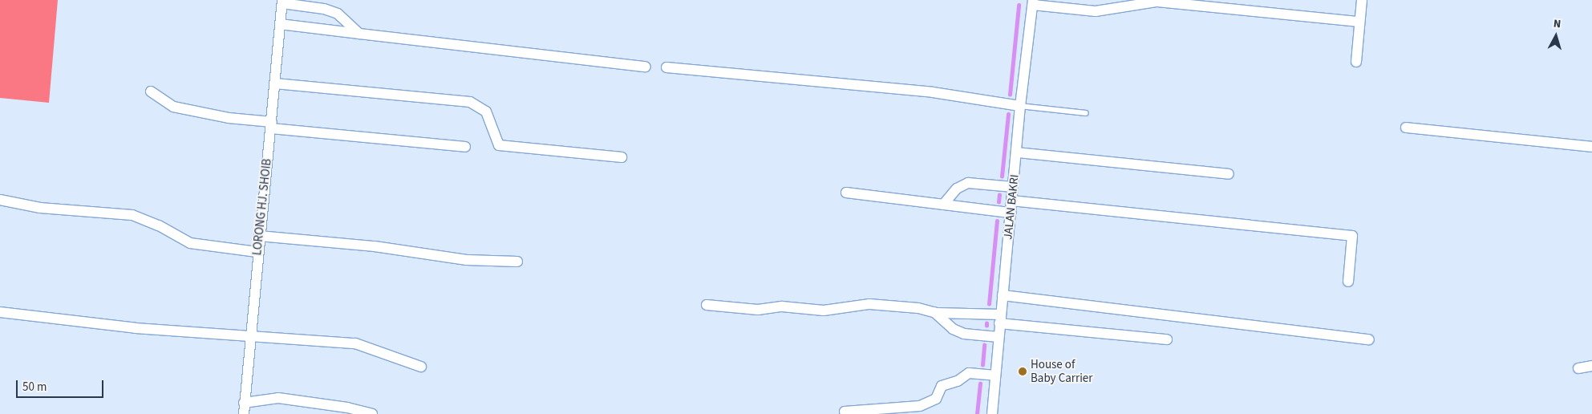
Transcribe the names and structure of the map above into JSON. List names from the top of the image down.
{
  "streets": {
    "street": ["LORONG HJ. SHOIB", "JALAN BAKRI"]
  },
  "places": ["House of Baby Carrier"],
  "scale_bar": "50 m",
  "north": "top"
}
